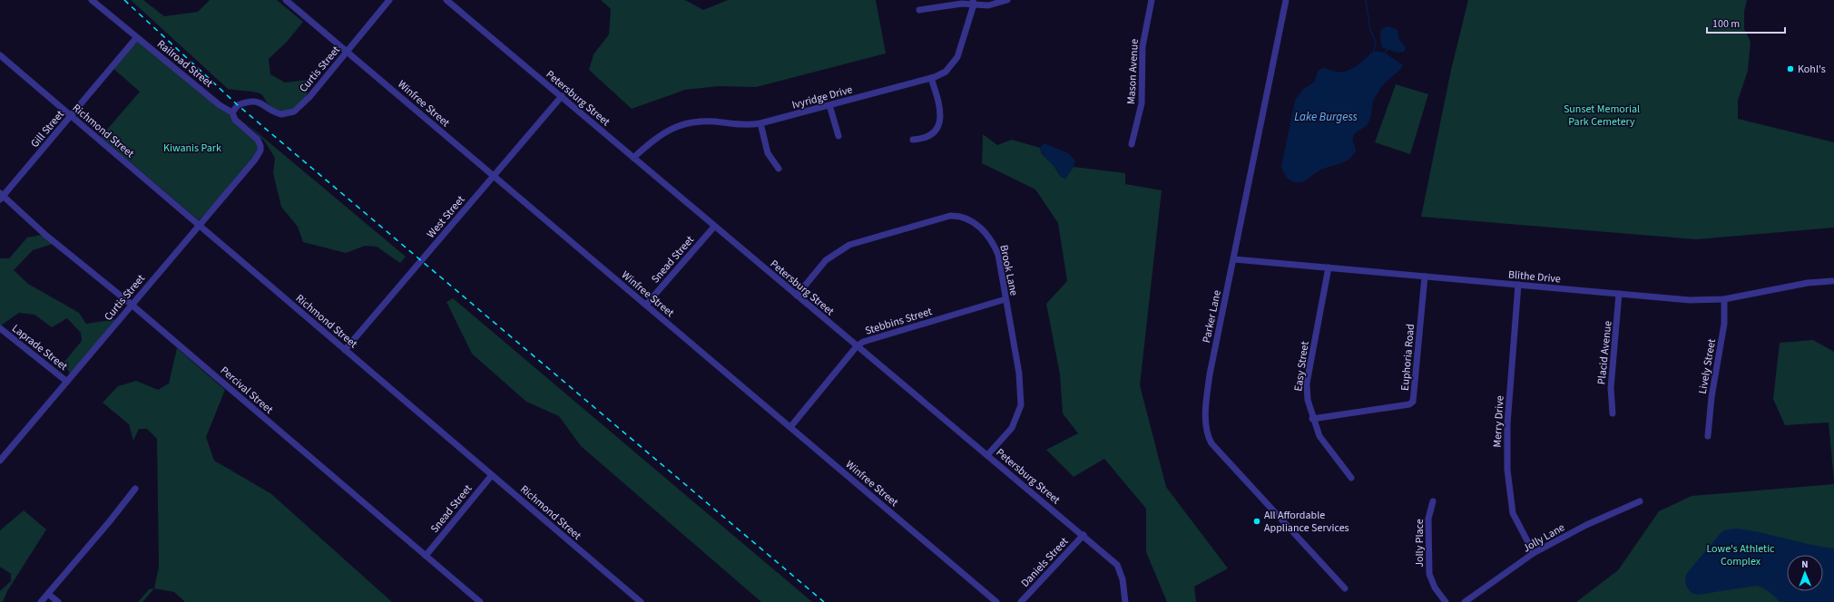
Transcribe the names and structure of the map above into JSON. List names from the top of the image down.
{
  "streets": {
    "street": [
      "Railroad Street",
      "Curtis Street",
      "Mason Avenue",
      "Ivyridge Drive",
      "Petersburg Street",
      "Winfree Street",
      "Gill Street",
      "Richmond Street",
      "West Street",
      "Snead Street",
      "Brook Lane",
      "Blithe Drive",
      "Parker Lane",
      "Stebbins Street",
      "Laprade Street",
      "Placid Avenue",
      "Euphoria Road",
      "Easy Street",
      "Lively Street",
      "Percival Street",
      "Merry Drive",
      "Jolly Lane",
      "Jolly Place",
      "Daniels Street"
    ]
  },
  "crossings": [
    ["Railroad Street", "Curtis Street"],
    ["Railroad Street", "Gill Street"],
    ["Curtis Street", "Winfree Street"],
    ["Curtis Street", "Richmond Street"],
    ["Curtis Street", "Laprade Street"],
    ["Curtis Street", "Percival Street"],
    ["Ivyridge Drive", "Petersburg Street"],
    ["Petersburg Street", "West Street"],
    ["Petersburg Street", "Snead Street"],
    ["Petersburg Street", "Brook Lane"],
    ["Petersburg Street", "Stebbins Street"],
    ["Petersburg Street", "Daniels Street"],
    ["Winfree Street", "West Street"],
    ["Winfree Street", "Snead Street"],
    ["Winfree Street", "Stebbins Street"],
    ["Gill Street", "Richmond Street"],
    ["Gill Street", "Percival Street"],
    ["Richmond Street", "West Street"],
    ["Richmond Street", "Snead Street"],
    ["Snead Street", "Percival Street"],
    ["Brook Lane", "Stebbins Street"],
    ["Blithe Drive", "Parker Lane"],
    ["Blithe Drive", "Placid Avenue"],
    ["Blithe Drive", "Euphoria Road"],
    ["Blithe Drive", "Easy Street"],
    ["Blithe Drive", "Lively Street"],
    ["Blithe Drive", "Merry Drive"],
    ["Euphoria Road", "Easy Street"],
    ["Merry Drive", "Jolly Lane"]
  ],
  "water": ["Lake Burgess"],
  "parks": ["Sunset Memorial Park Cemetery", "Kiwanis Park", "Lowe's Athletic Complex"],
  "places": ["Kohl's", "All Affordable Appliance Services"],
  "scale_bar": "100 m",
  "north": "top"
}
